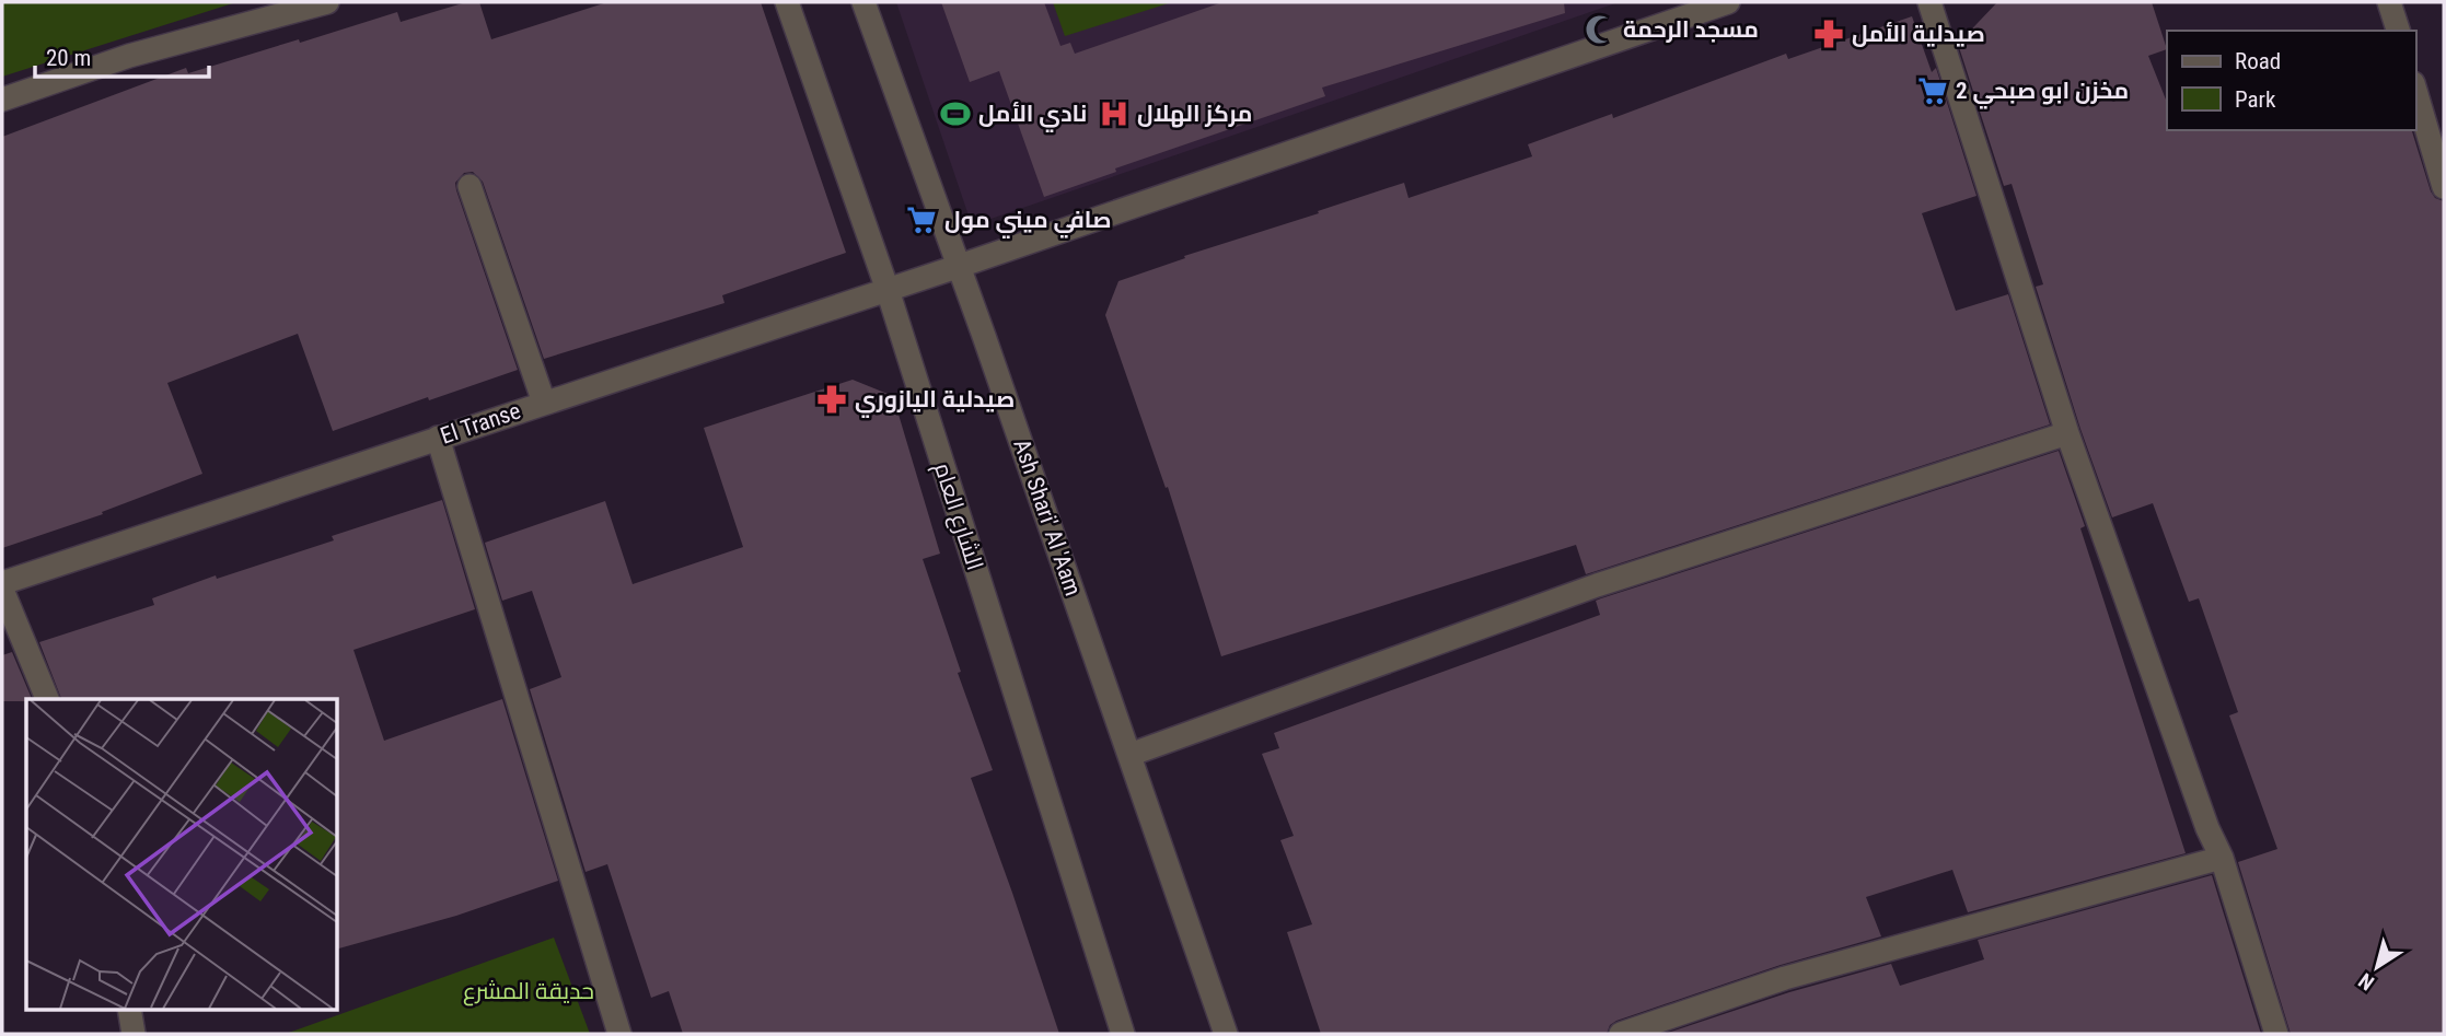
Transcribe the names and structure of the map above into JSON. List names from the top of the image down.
{
  "streets": {
    "street": ["El Transe", "الشارع العام", "Ash Shari' Al 'Aam"]
  },
  "crossings": [
    ["El Transe", "الشارع العام"],
    ["El Transe", "Ash Shari' Al 'Aam"]
  ],
  "parks": ["حديقة المشرع"],
  "places": {
    "mosque": ["مسجد الرحمة"],
    "pharmacy": ["صيدلية الأمل", "صيدلية اليازوري"],
    "supermarket": ["مخزن ابو صبحي 2", "صافي ميني مول"],
    "sports": ["نادي الأمل"],
    "hospital": ["مركز الهلال"]
  },
  "legend": ["Road", "Park"],
  "scale_bar": "20 m",
  "north": "bottom left"
}
